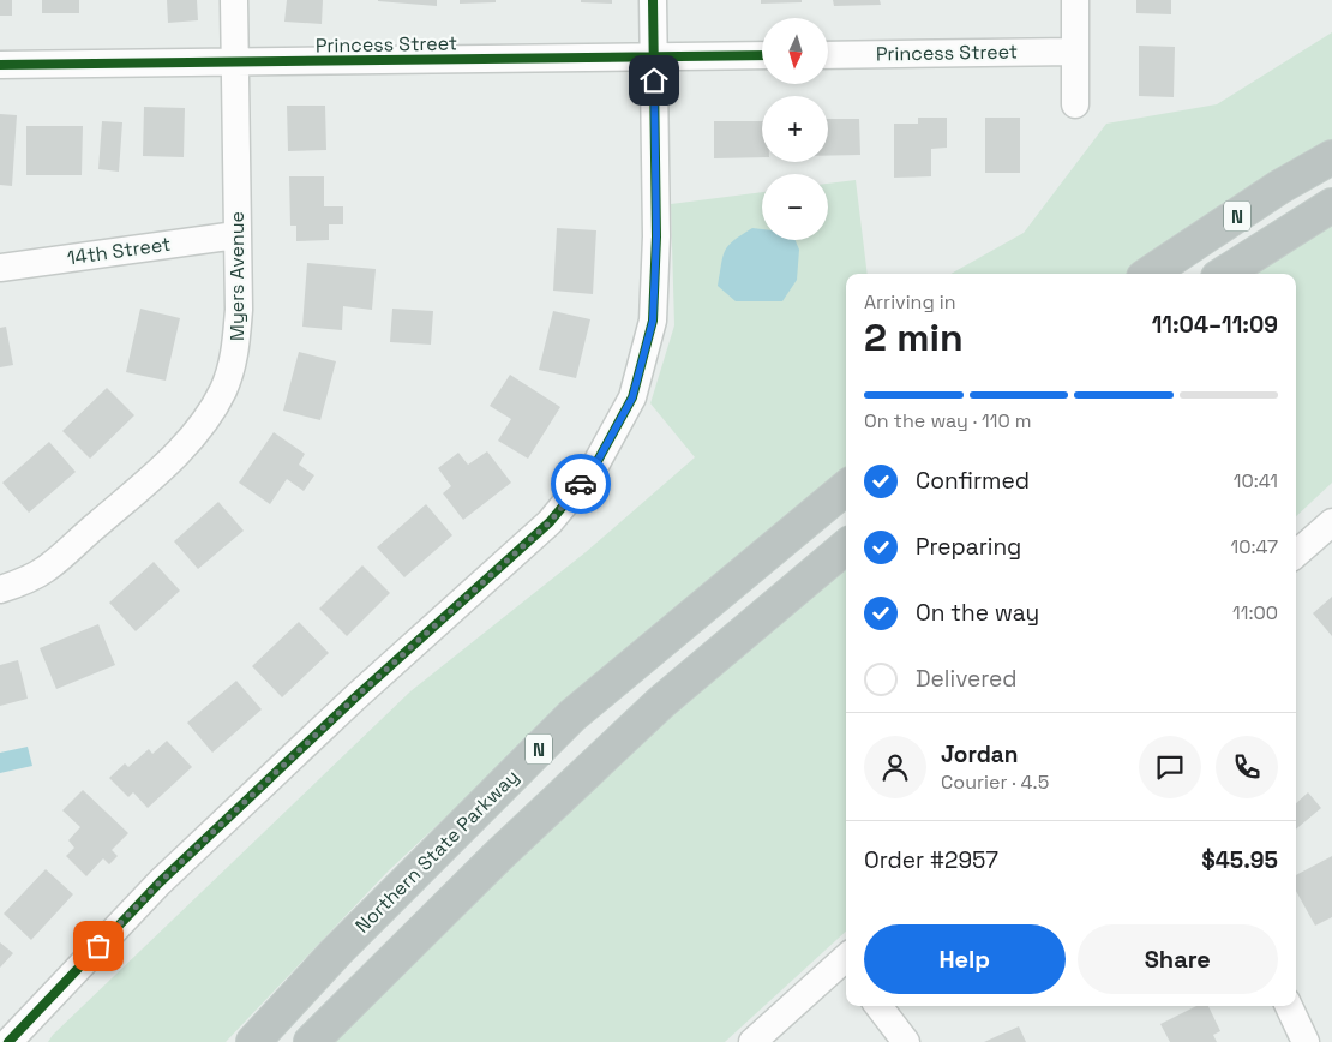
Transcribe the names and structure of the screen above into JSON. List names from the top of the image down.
{
  "streets": {
    "highway": ["N", "Northern State Parkway"],
    "street": ["Princess Street", "14th Street", "Myers Avenue"]
  },
  "crossings": [
    ["Princess Street", "Myers Avenue"],
    ["14th Street", "Myers Avenue"]
  ],
  "north": "bottom",
  "page": {
    "map_buttons": ["+", "−"],
    "heading": ["2 min", "Arriving in", "11:04–11:09"],
    "panel": [
      "Jordan",
      "Courier · 4.5",
      "Order #2957",
      "$45.95"
    ],
    "bar": "On the way · 110 m",
    "list": [
      ["Confirmed", "10:41"],
      ["Preparing", "10:47"],
      ["On the way", "11:00"],
      "Delivered"
    ],
    "buttons": ["Help", "Share"]
  }
}
